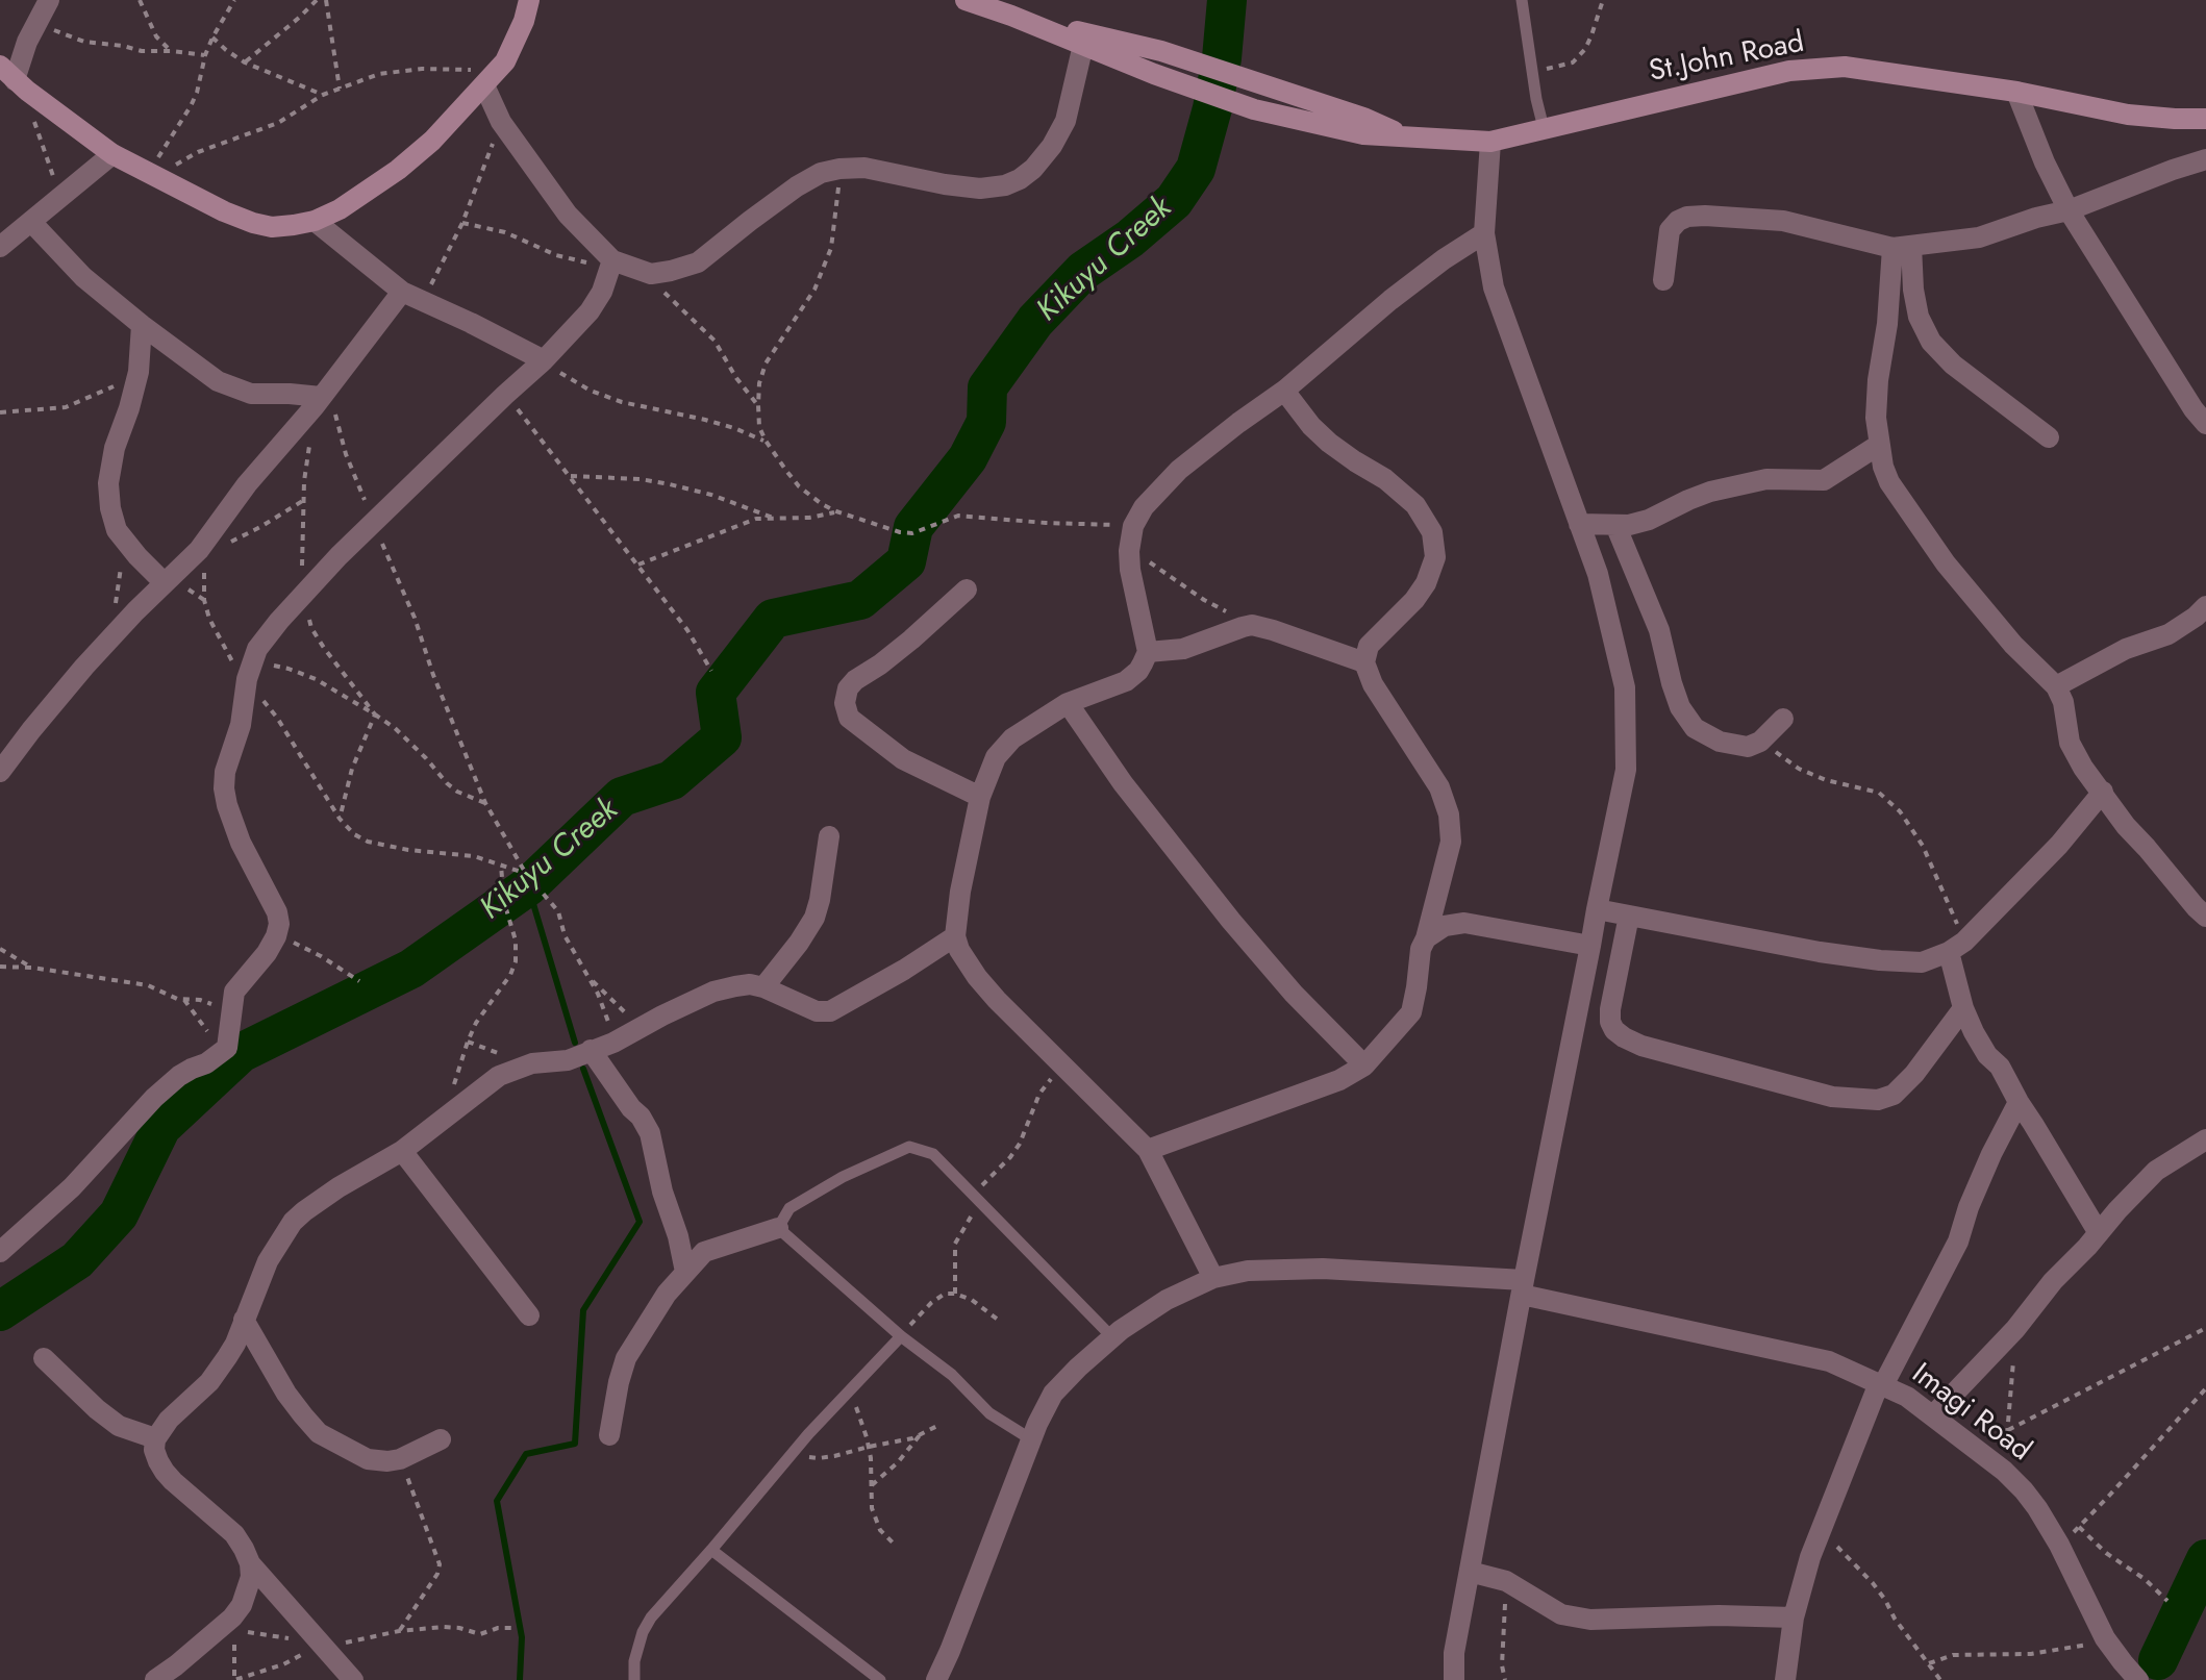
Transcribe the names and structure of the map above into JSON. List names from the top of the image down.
{
  "streets": {
    "street": ["St.John Road", "Imagi Road"]
  },
  "water": ["Kikuyu Creek"]
}
